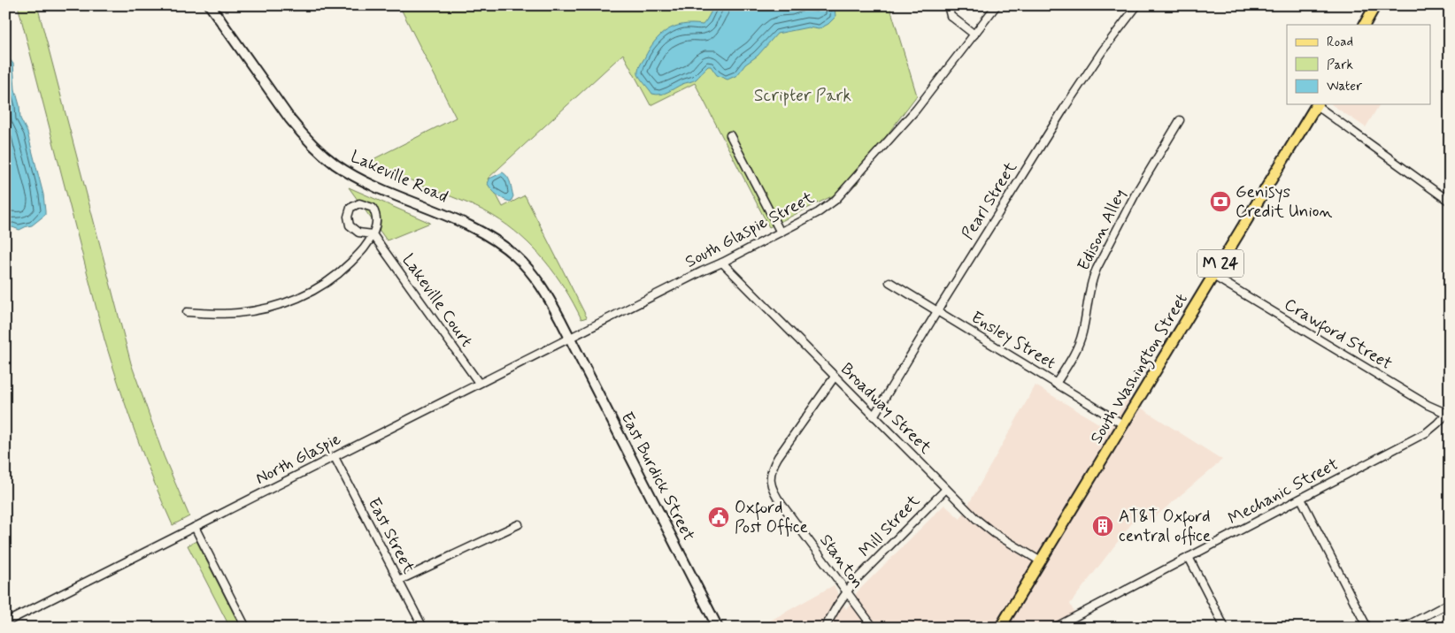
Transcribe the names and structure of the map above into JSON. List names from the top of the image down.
{
  "streets": {
    "main road": [
      "Lakeville Road",
      "M 24",
      "South Washington Street",
      "East Burdick Street"
    ],
    "street": [
      "Pearl Street",
      "South Glaspie Street",
      "Edison Alley",
      "Lakeville Court",
      "Crawford Street",
      "Ensley Street",
      "Broadway Street",
      "North Glaspie",
      "Mechanic Street",
      "Mill Street",
      "East Street",
      "Stanton"
    ]
  },
  "crossings": [
    ["Lakeville Road", "South Glaspie Street"],
    ["Lakeville Road", "North Glaspie"],
    ["Lakeville Road", "East Burdick Street"],
    ["Pearl Street", "Ensley Street"],
    ["Pearl Street", "Broadway Street"],
    ["South Glaspie Street", "Broadway Street"],
    ["South Glaspie Street", "North Glaspie"],
    ["South Glaspie Street", "East Burdick Street"],
    ["Edison Alley", "Ensley Street"],
    ["Lakeville Court", "North Glaspie"],
    ["Crawford Street", "South Washington Street"],
    ["Crawford Street", "Mechanic Street"],
    ["Ensley Street", "South Washington Street"],
    ["South Washington Street", "Broadway Street"],
    ["Broadway Street", "Mill Street"],
    ["Broadway Street", "Stanton"],
    ["North Glaspie", "East Burdick Street"],
    ["North Glaspie", "East Street"],
    ["Mill Street", "Stanton"]
  ],
  "parks": ["Scripter Park"],
  "places": {
    "bank": ["Genisys Credit Union"],
    "public building": ["Oxford Post Office"],
    "building": ["AT&T Oxford central office"]
  },
  "legend": ["Road", "Park", "Water"]
}
